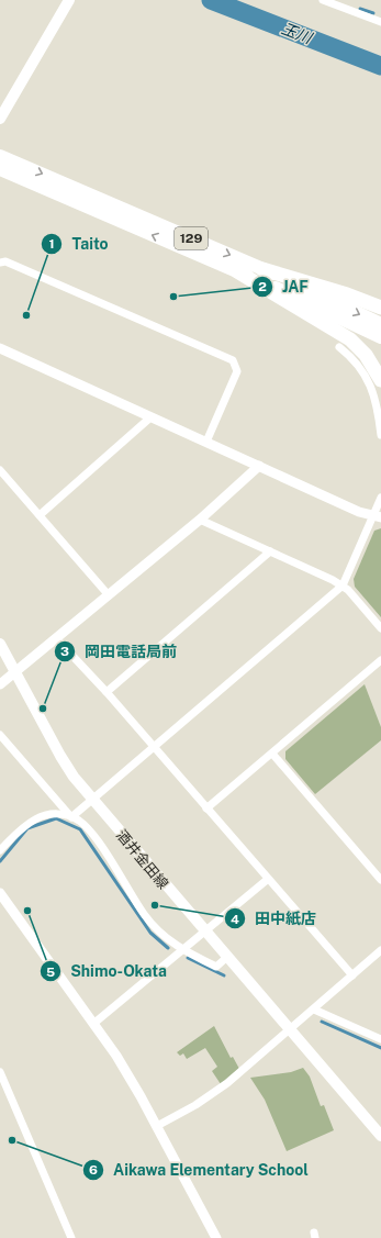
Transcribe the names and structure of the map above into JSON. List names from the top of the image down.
{
  "streets": {
    "highway": ["129"],
    "main road": ["酒井金田線"]
  },
  "water": ["玉川"],
  "places": [
    "JAF",
    "Taito",
    "岡田電話局前",
    "田中紙店",
    "Shimo-Okata",
    "Aikawa Elementary School"
  ]
}
